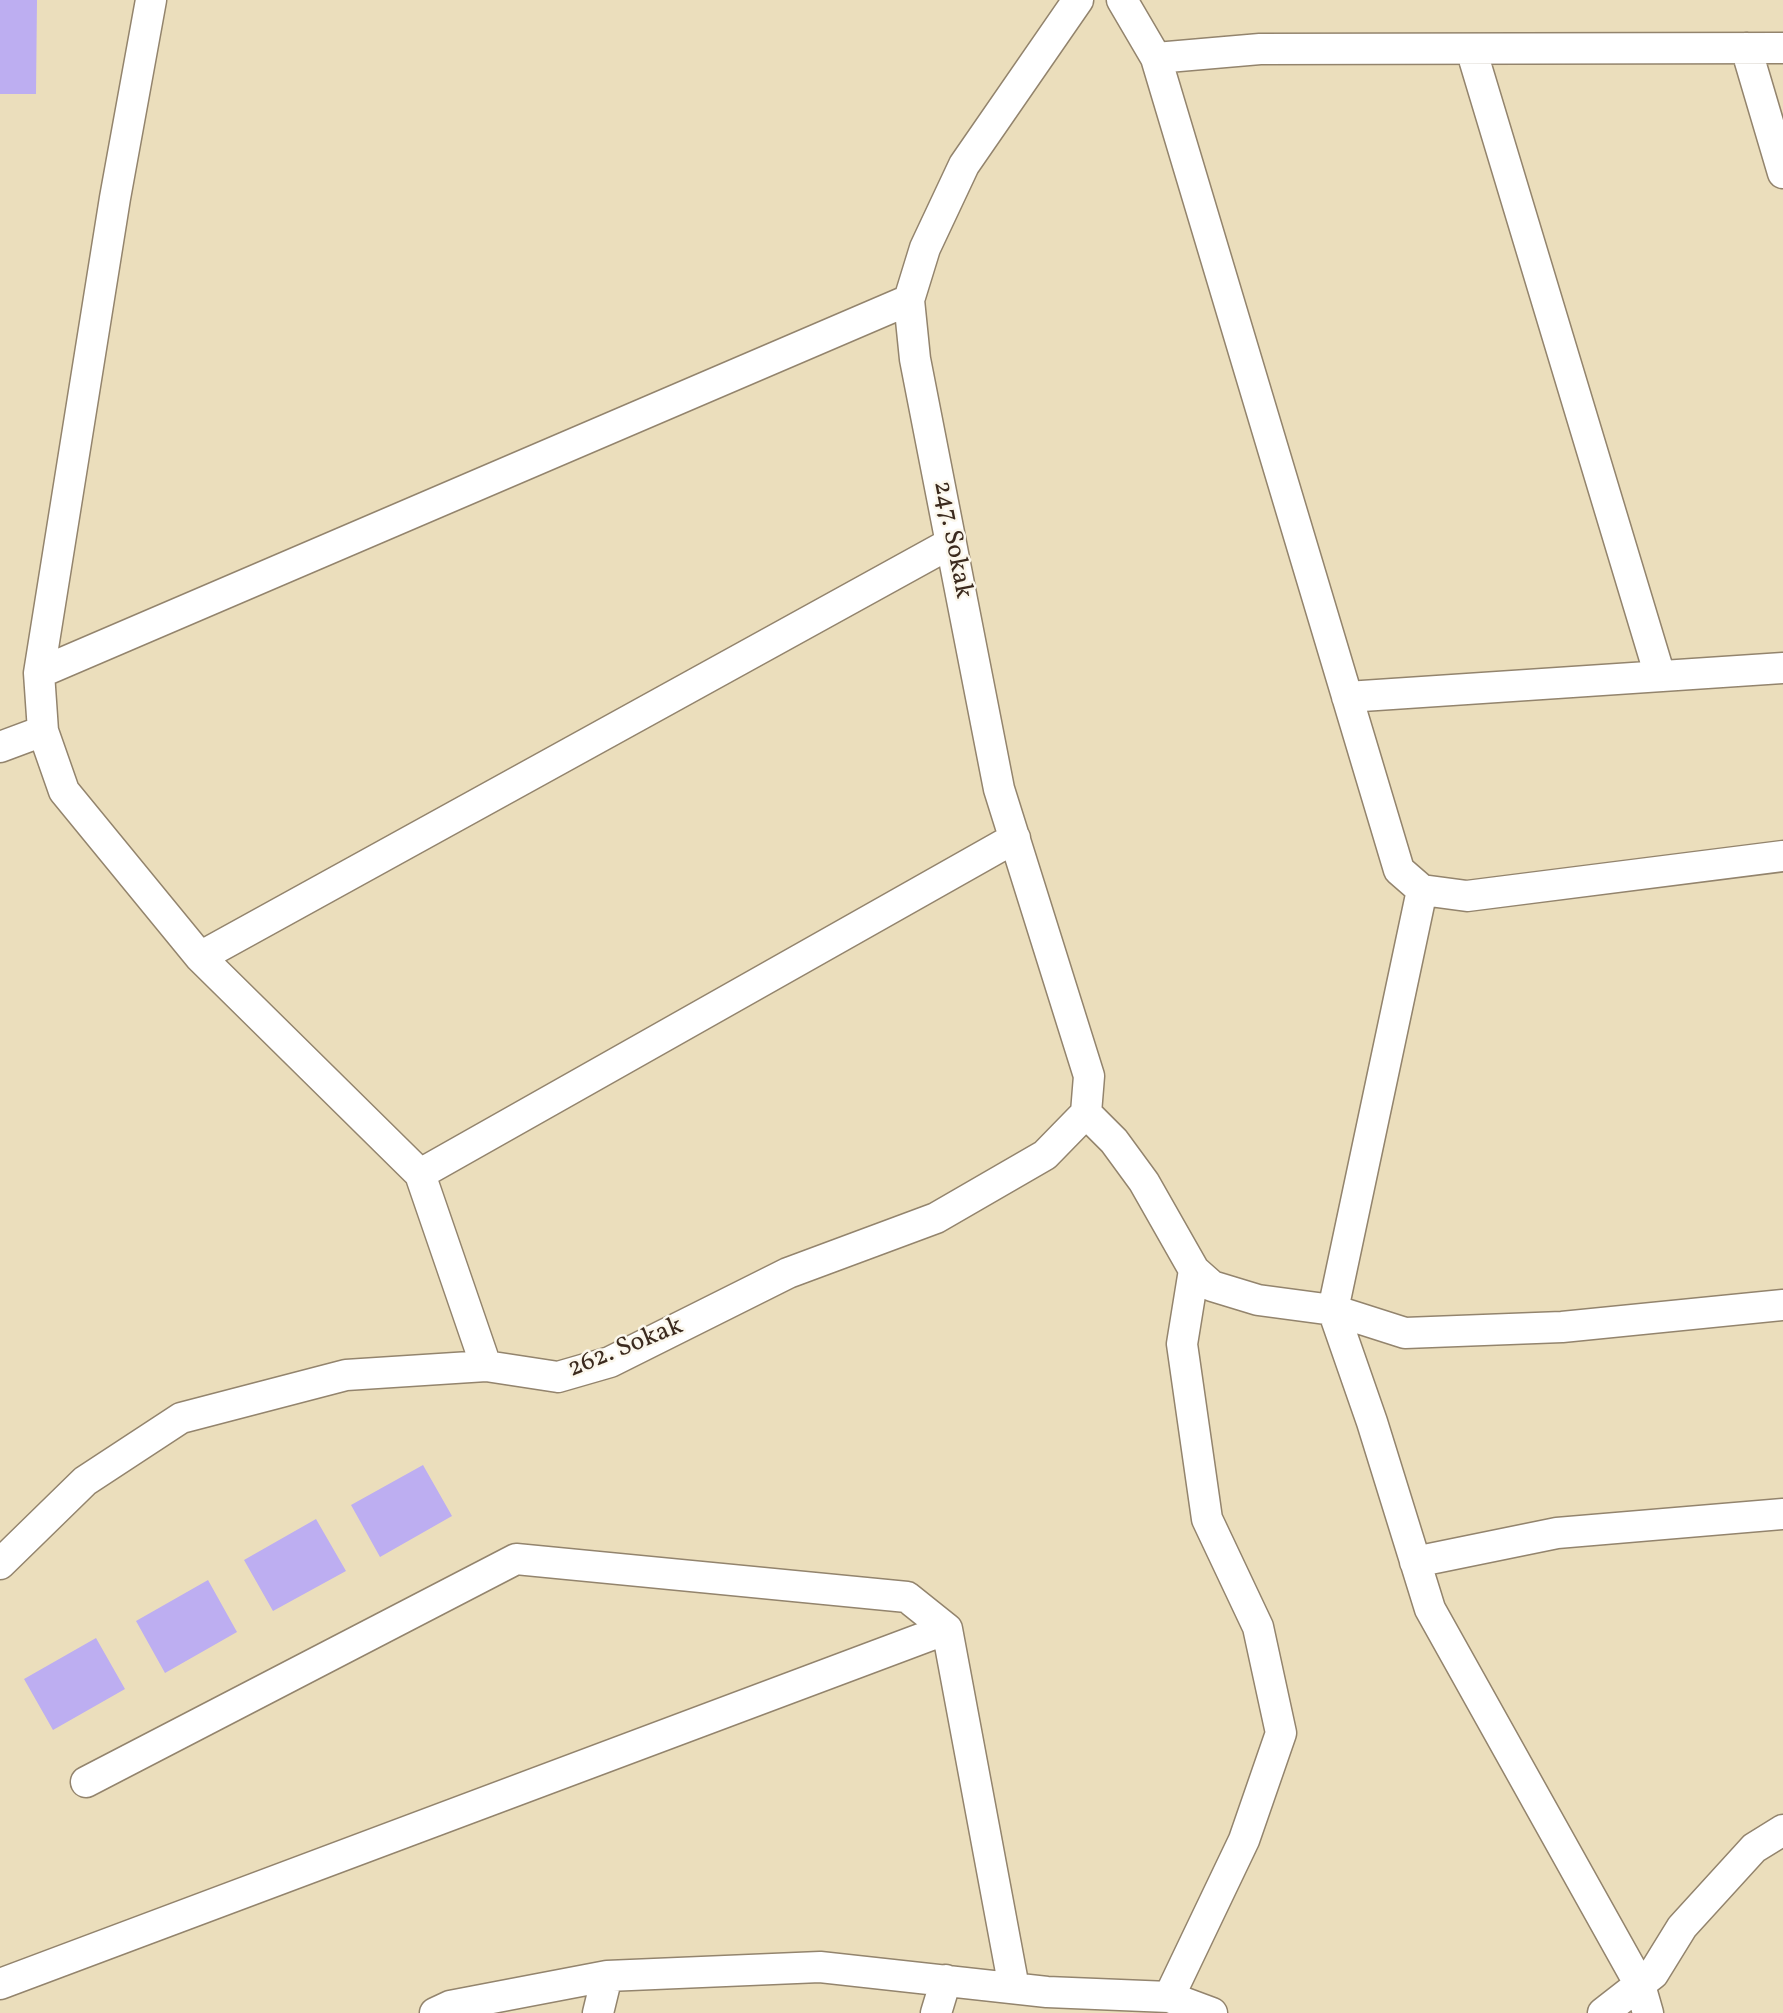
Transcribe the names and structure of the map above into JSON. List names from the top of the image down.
{
  "streets": {
    "street": ["247. Sokak", "262. Sokak"]
  },
  "crossings": [
    ["247. Sokak", "262. Sokak"]
  ]
}
